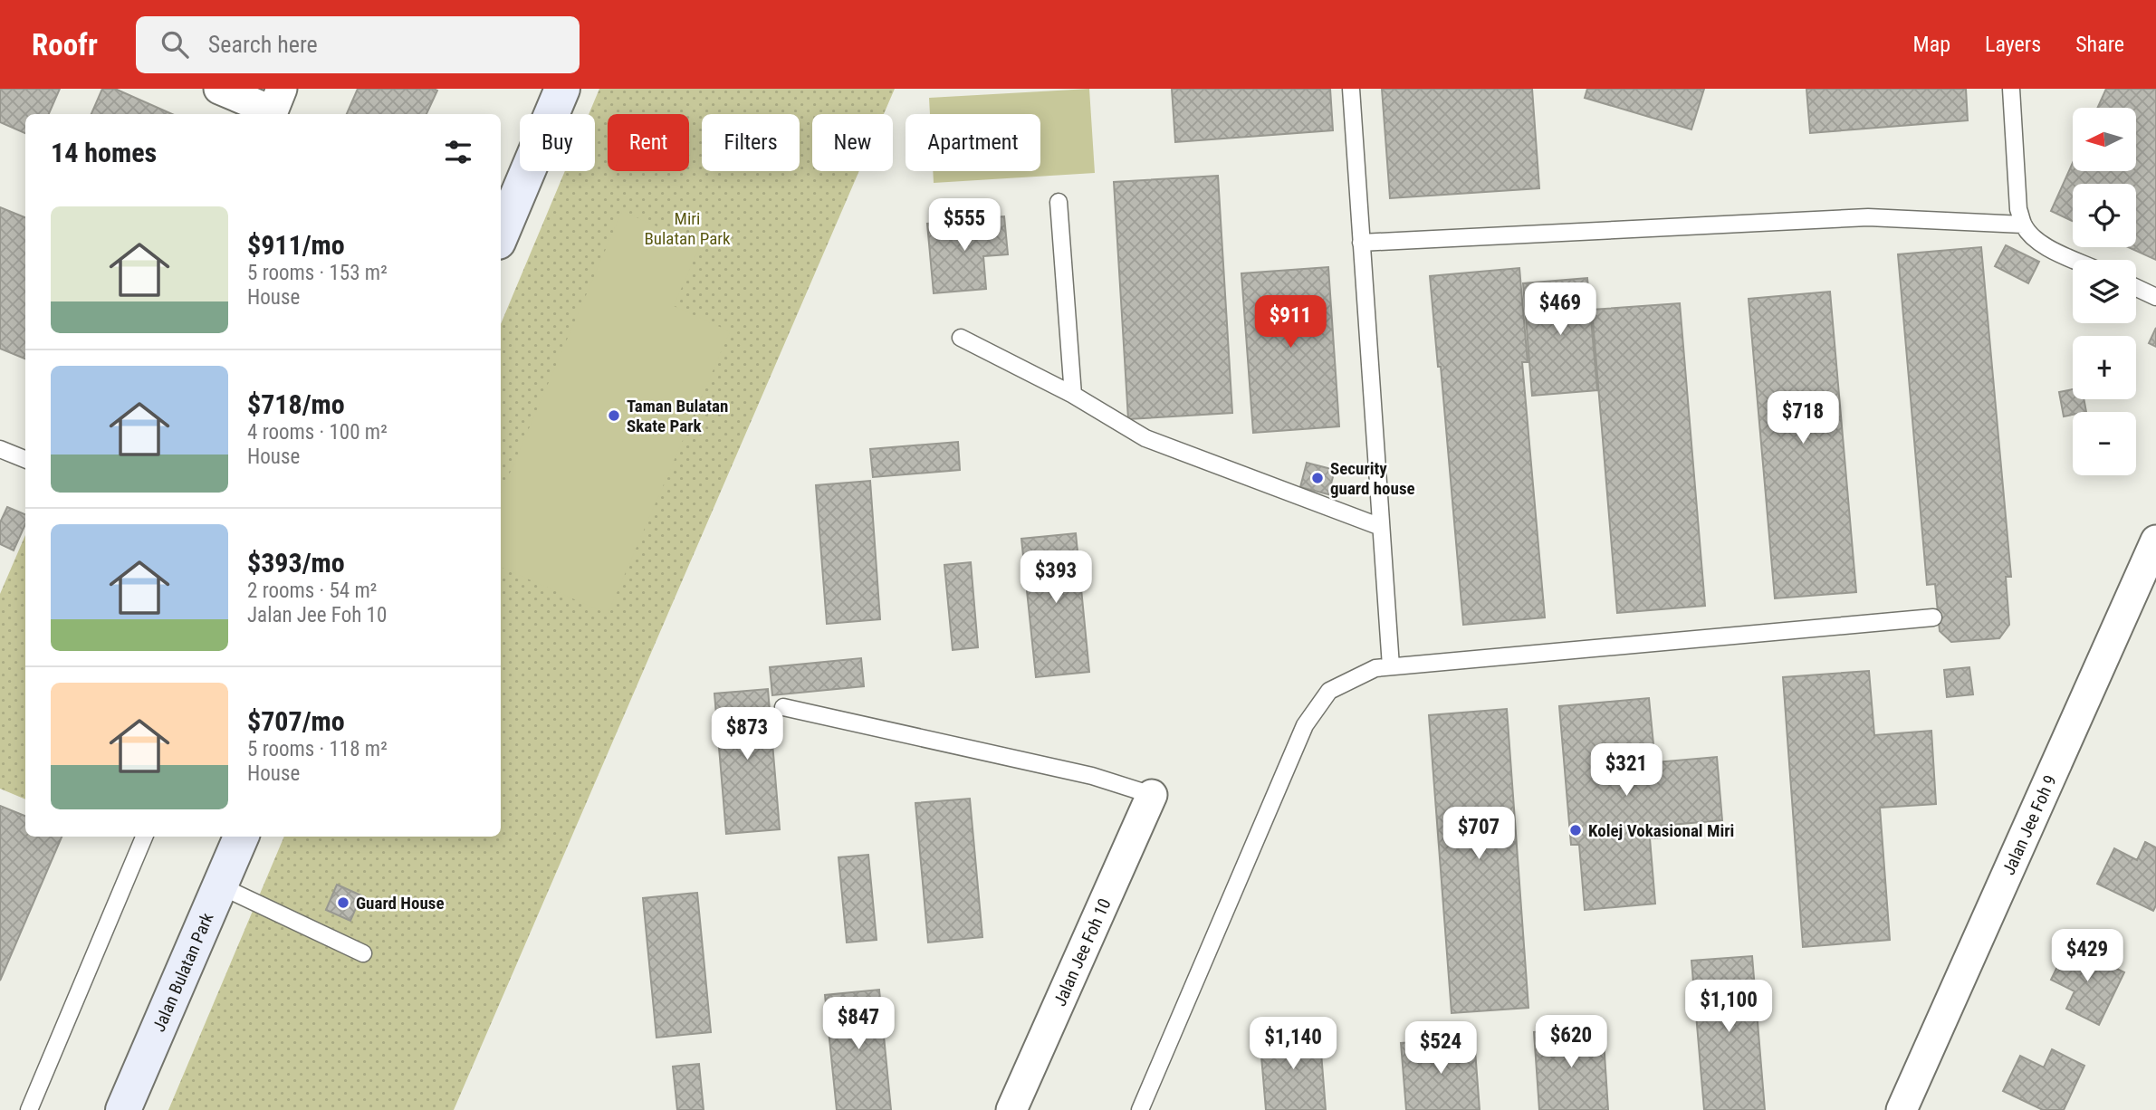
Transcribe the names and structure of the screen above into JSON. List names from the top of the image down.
{
  "streets": {
    "street": ["Jalan Jee Foh 9", "Jalan Jee Foh 10", "Jalan Bulatan Park"]
  },
  "parks": ["Miri Bulatan Park"],
  "places": [
    "Taman Bulatan Skate Park",
    "Security guard house",
    "Kolej Vokasional Miri",
    "Guard House"
  ],
  "north": "left",
  "page": {
    "header": "Roofr",
    "search": "Search here",
    "nav": ["Map", "Layers", "Share"],
    "map_buttons": ["+", "−"],
    "chip": [
      "Buy",
      "Rent",
      "Filters",
      "New",
      "Apartment"
    ],
    "heading": "14 homes",
    "list": [
      {
        "name": "$911/mo",
        "note": "5 rooms · 153 m² · House"
      },
      {
        "name": "$718/mo",
        "note": "4 rooms · 100 m² · House"
      },
      {
        "name": "$393/mo",
        "note": "2 rooms · 54 m² · Jalan Jee Foh 10"
      },
      {
        "name": "$707/mo",
        "note": "5 rooms · 118 m² · House"
      }
    ],
    "price": [
      "$555",
      "$469",
      "$911",
      "$718",
      "$393",
      "$873",
      "$321",
      "$707",
      "$429",
      "$1,100",
      "$847",
      "$620",
      "$1,140",
      "$524"
    ]
  }
}
